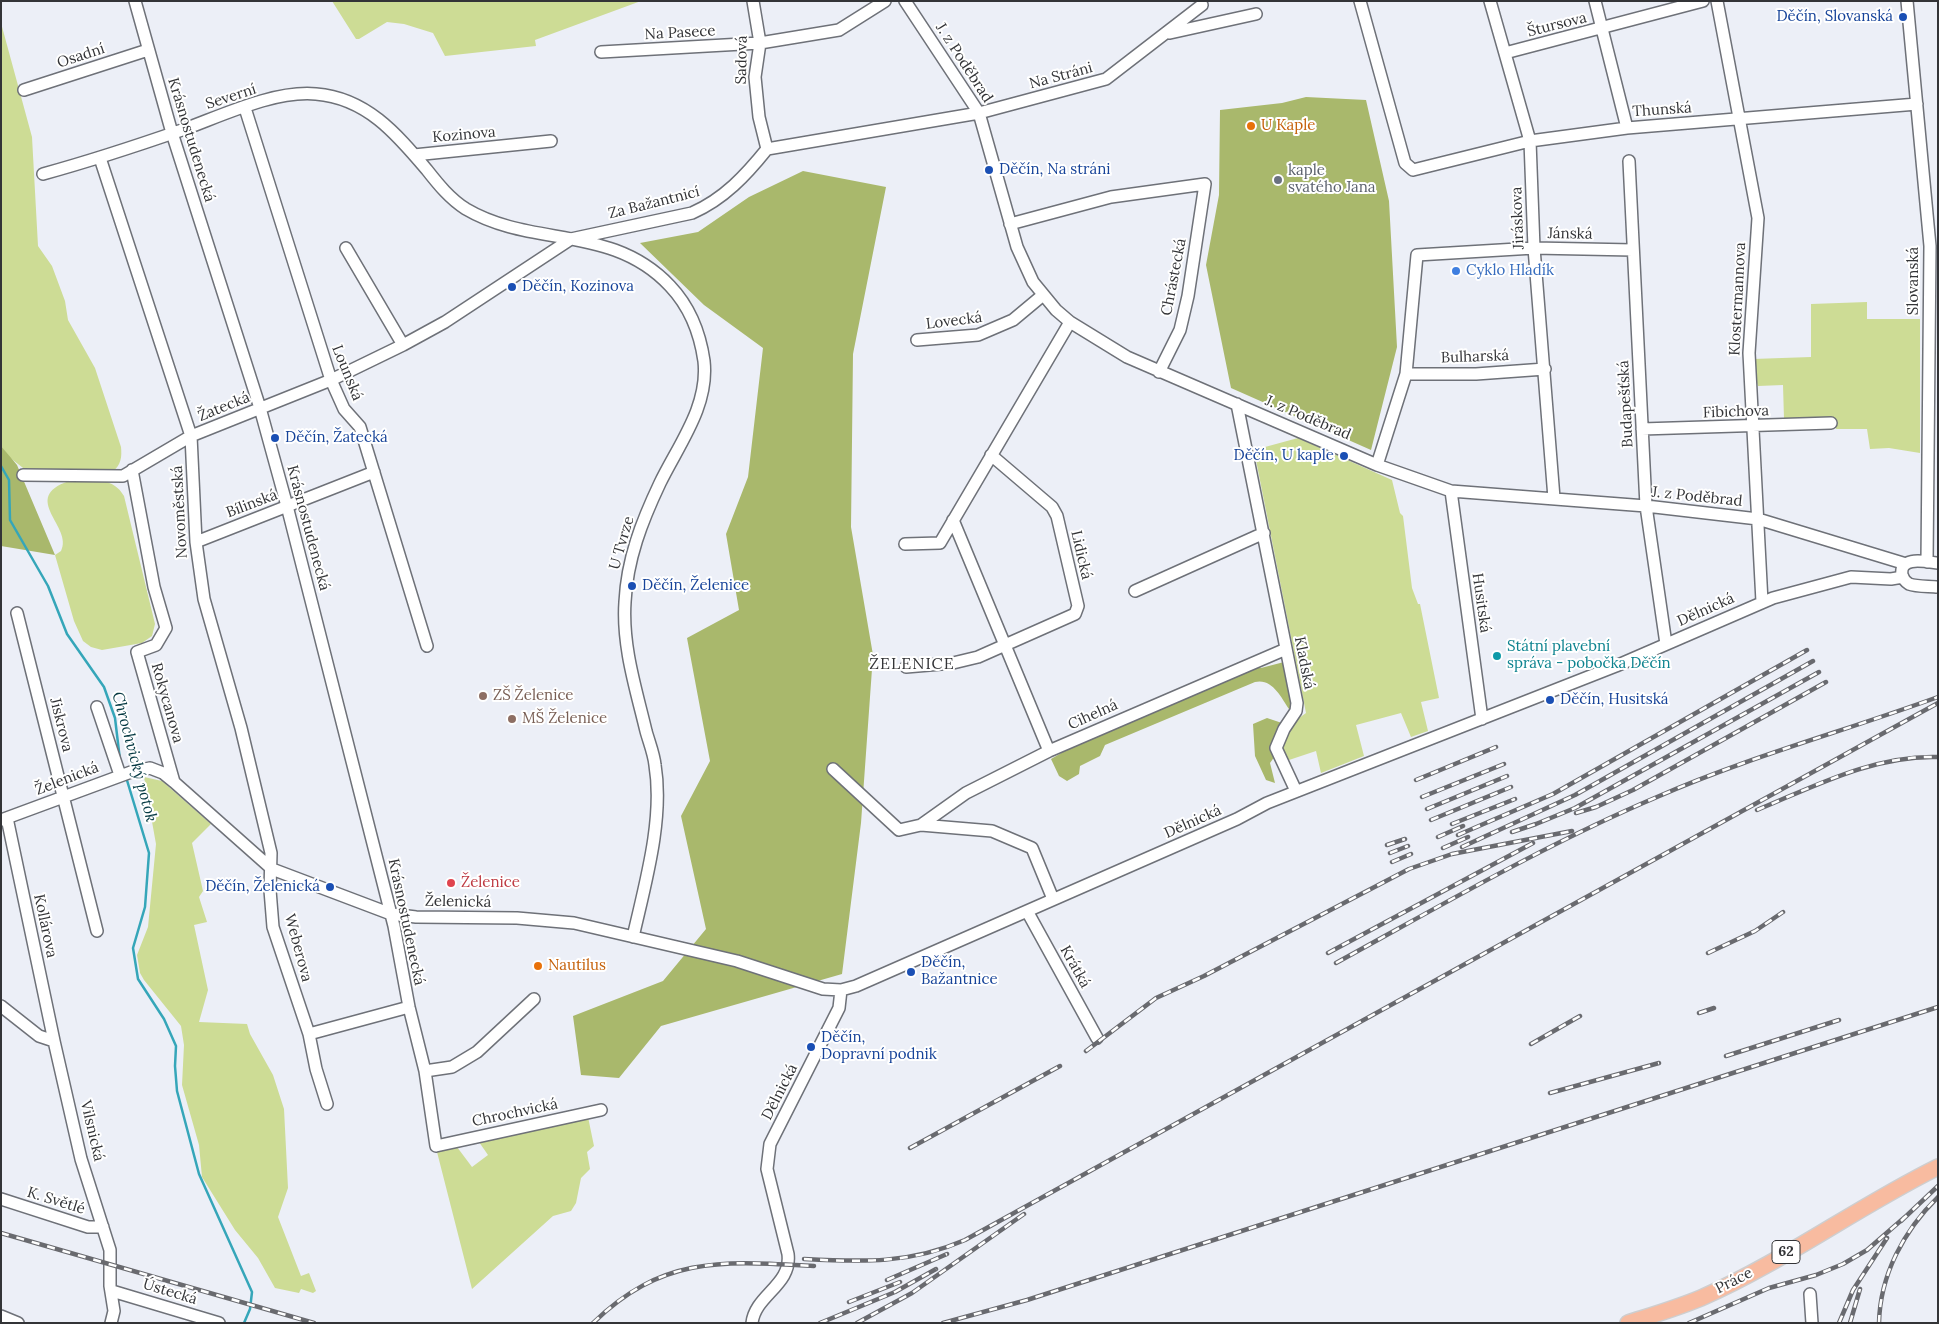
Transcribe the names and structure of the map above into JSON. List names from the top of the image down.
{
  "streets": {
    "main road": ["62", "Práce"],
    "street": [
      "Štursova",
      "Na Pasece",
      "Osadní",
      "Sadová",
      "J. z Poděbrad",
      "Na Stráni",
      "Severní",
      "Thunská",
      "Kozinova",
      "Krásnostudenecká",
      "Za Bažantnicí",
      "Jiráskova",
      "Jánská",
      "Chrástecká",
      "Slovanská",
      "Klostermannova",
      "Lovecká",
      "Bulharská",
      "Lounská",
      "Budapešťská",
      "Žatecká",
      "Fibichova",
      "Bílinská",
      "Novoměstská",
      "U Tvrze",
      "Lidická",
      "Husitská",
      "Dělnická",
      "Kladská",
      "Rokycanova",
      "Cihelná",
      "Jiskrova",
      "Želenická",
      "Kollárova",
      "Weberova",
      "Krátká",
      "Chrochvická",
      "Vilsnická",
      "K. Světlé",
      "Ústecká"
    ]
  },
  "crossings": [
    ["Štursova", "Jiráskova"],
    ["Na Pasece", "Sadová"],
    ["Osadní", "Krásnostudenecká"],
    ["Sadová", "Za Bažantnicí"],
    ["J. z Poděbrad", "Na Stráni"],
    ["J. z Poděbrad", "Jiráskova"],
    ["J. z Poděbrad", "Chrástecká"],
    ["J. z Poděbrad", "Klostermannova"],
    ["J. z Poděbrad", "Lovecká"],
    ["J. z Poděbrad", "Budapešťská"],
    ["J. z Poděbrad", "Husitská"],
    ["J. z Poděbrad", "Kladská"],
    ["Severní", "Kozinova"],
    ["Severní", "Krásnostudenecká"],
    ["Severní", "Lounská"],
    ["Severní", "Novoměstská"],
    ["Thunská", "Jiráskova"],
    ["Thunská", "Slovanská"],
    ["Thunská", "Klostermannova"],
    ["Kozinova", "Za Bažantnicí"],
    ["Kozinova", "U Tvrze"],
    ["Krásnostudenecká", "Žatecká"],
    ["Krásnostudenecká", "Bílinská"],
    ["Krásnostudenecká", "Želenická"],
    ["Krásnostudenecká", "Chrochvická"],
    ["Za Bažantnicí", "Lounská"],
    ["Za Bažantnicí", "Žatecká"],
    ["Za Bažantnicí", "U Tvrze"],
    ["Jiráskova", "Jánská"],
    ["Jiráskova", "Bulharská"],
    ["Jánská", "Bulharská"],
    ["Jánská", "Budapešťská"],
    ["Klostermannova", "Fibichova"],
    ["Klostermannova", "Dělnická"],
    ["Lounská", "Žatecká"],
    ["Lounská", "Bílinská"],
    ["Budapešťská", "Fibichova"],
    ["Budapešťská", "Dělnická"],
    ["Žatecká", "Novoměstská"],
    ["Žatecká", "Rokycanova"],
    ["Bílinská", "Novoměstská"],
    ["Novoměstská", "Želenická"],
    ["Novoměstská", "Weberova"],
    ["U Tvrze", "Želenická"],
    ["Husitská", "Dělnická"],
    ["Dělnická", "Kladská"],
    ["Dělnická", "Želenická"],
    ["Dělnická", "Krátká"],
    ["Kladská", "Cihelná"],
    ["Rokycanova", "Želenická"],
    ["Jiskrova", "Želenická"],
    ["Želenická", "Kollárova"],
    ["Želenická", "Weberova"],
    ["Kollárova", "Vilsnická"],
    ["Vilsnická", "K. Světlé"],
    ["Vilsnická", "Ústecká"]
  ],
  "districts": ["ŽELENICE"],
  "water": ["Chrochvický potok"],
  "places": [
    "Děčín, Slovanská",
    "U Kaple",
    "Děčín, Na stráni",
    "kaple svatého Jana",
    "Cyklo Hladík",
    "Děčín, Kozinova",
    "Děčín, Žatecká",
    "Děčín, U kaple",
    "Děčín, Želenice",
    "Státní plavební správa - pobočka Děčín",
    "ZŠ Želenice",
    "Děčín, Husitská",
    "MŠ Želenice",
    "Želenice",
    "Děčín, Želenická",
    "Nautilus",
    "Děčín, Bažantnice",
    "Děčín, Dopravní podnik"
  ]
}
